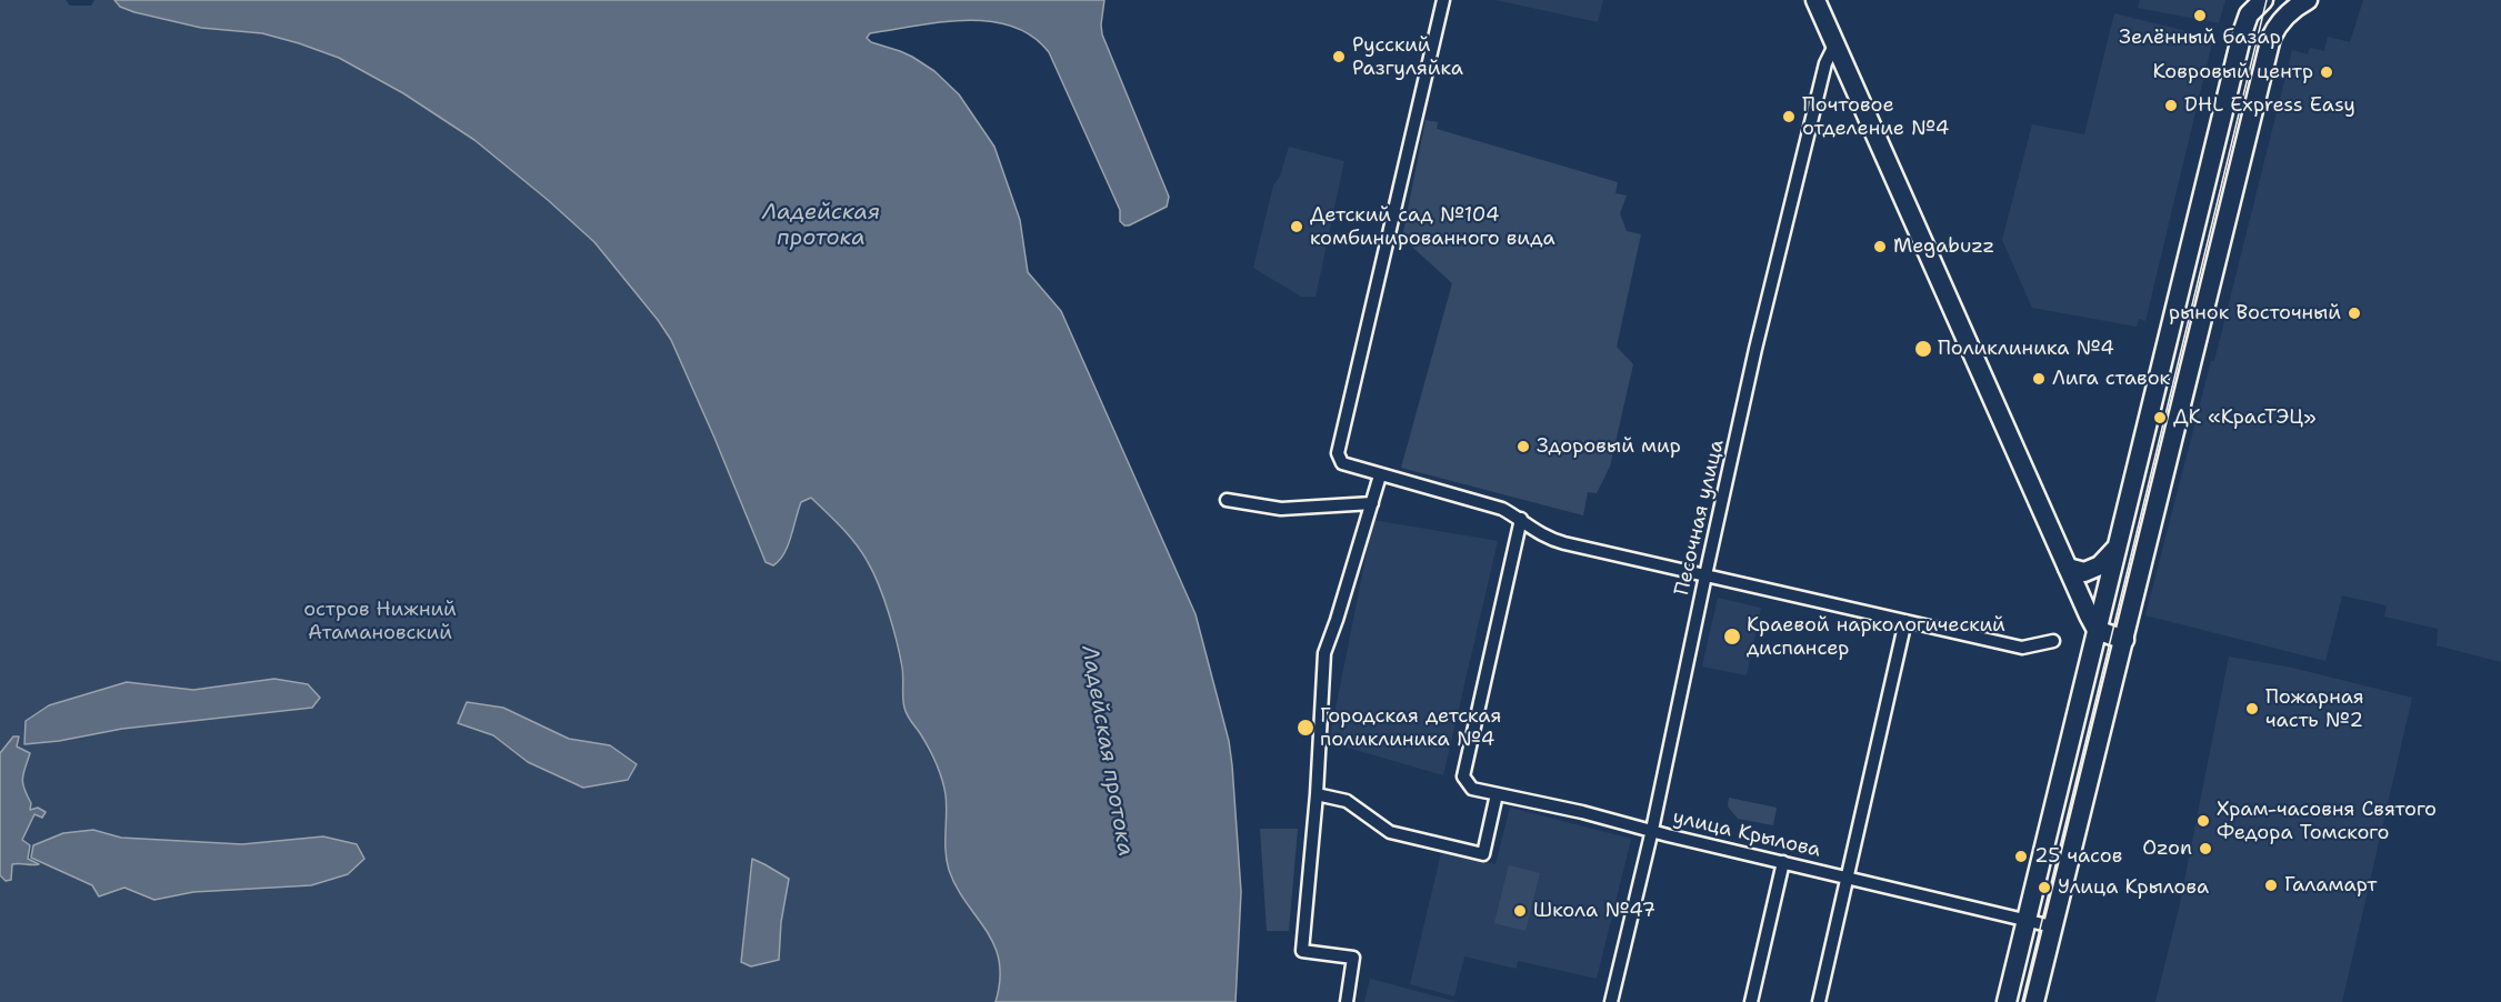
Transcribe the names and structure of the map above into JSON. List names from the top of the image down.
{
  "streets": {
    "street": ["Песочная улица", "улица Крылова"]
  },
  "crossings": [
    ["Песочная улица", "улица Крылова"]
  ],
  "water": ["Ладейская протока"],
  "parks": ["остров Нижний Атамановский"],
  "places": [
    "Зелённый базар",
    "Русский Разгуляйка",
    "Ковровый центр",
    "DHL Express Easy",
    "Почтовое отделение №4",
    "Детский сад №104 комбинированного вида",
    "Megabuzz",
    "рынок Восточный",
    "Поликлиника №4",
    "Лига ставок",
    "ДК «КрасТЭЦ»",
    "Здоровый мир",
    "Краевой наркологический диспансер",
    "Пожарная часть №2",
    "Городская детская поликлиника №4",
    "Храм-часовня Святого Федора Томского",
    "Ozon",
    "25 часов",
    "Галамарт",
    "Улица Крылова",
    "Школа №47"
  ]
}
